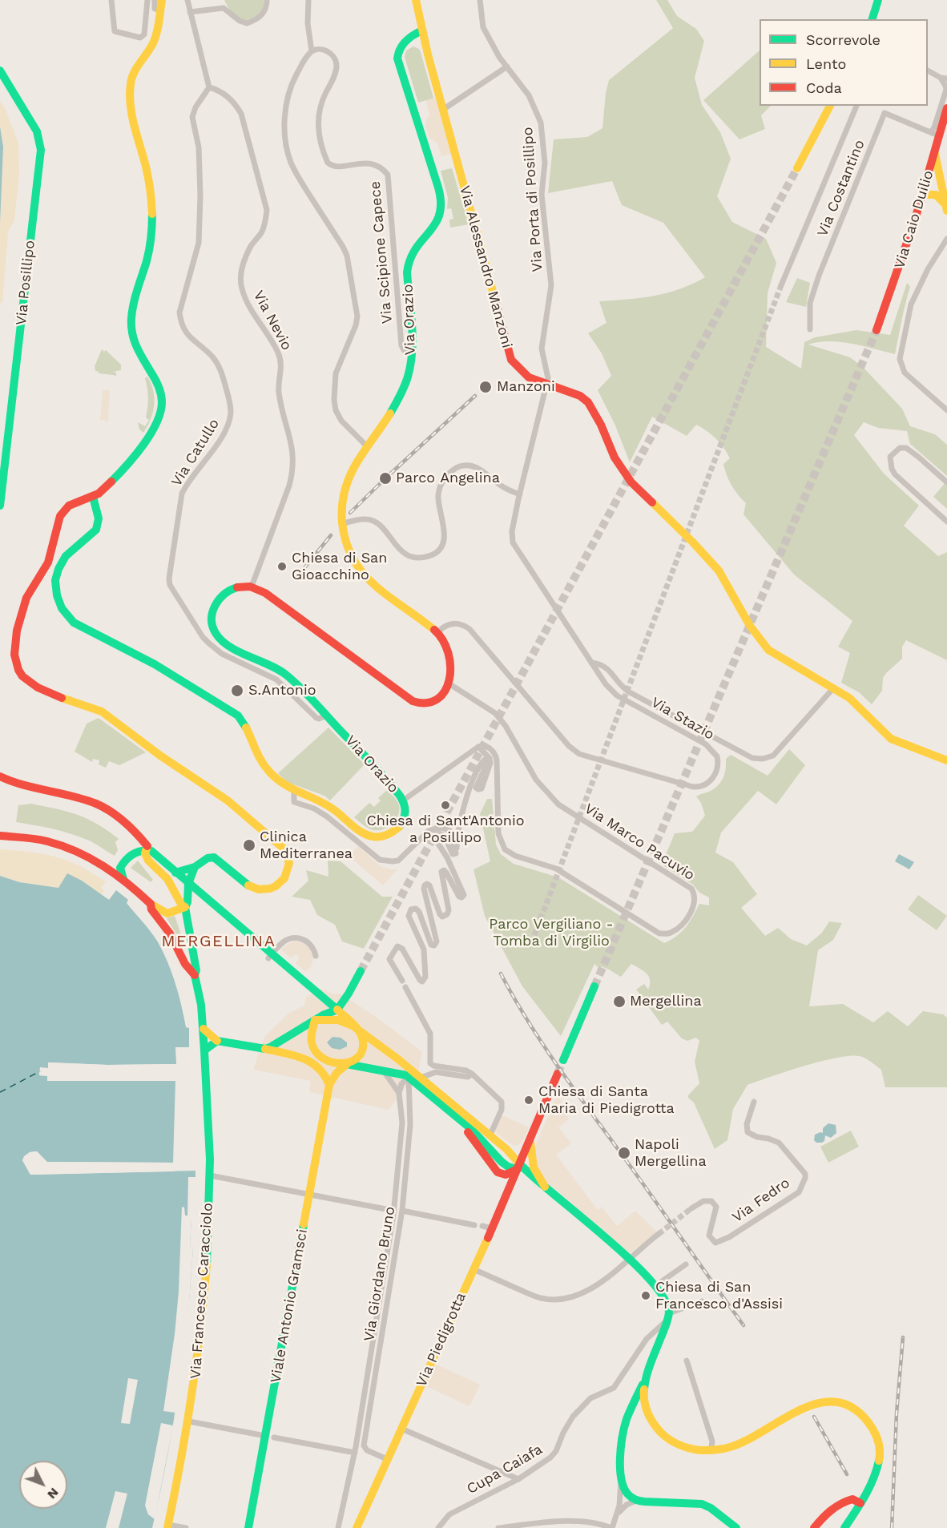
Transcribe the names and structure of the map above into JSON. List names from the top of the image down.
{
  "streets": {
    "street": [
      "Via Costantino",
      "Via Porta di Posillipo",
      "Via Caio Duilio",
      "Via Scipione Capece",
      "Via Alessandro Manzoni",
      "Via Posillipo",
      "Via Orazio",
      "Via Nevio",
      "Via Catullo",
      "Via Stazio",
      "Via Marco Pacuvio",
      "Via Fedro",
      "Via Giordano Bruno",
      "Via Francesco Caracciolo",
      "Viale Antonio Gramsci",
      "Via Piedigrotta",
      "Cupa Caiafa"
    ]
  },
  "crossings": [
    ["Via Costantino", "Via Caio Duilio"],
    ["Via Porta di Posillipo", "Via Alessandro Manzoni"],
    ["Via Porta di Posillipo", "Via Stazio"],
    ["Via Scipione Capece", "Via Orazio"],
    ["Via Alessandro Manzoni", "Via Orazio"],
    ["Via Alessandro Manzoni", "Via Stazio"],
    ["Via Orazio", "Via Nevio"],
    ["Via Orazio", "Via Catullo"],
    ["Via Orazio", "Via Stazio"],
    ["Via Orazio", "Via Marco Pacuvio"],
    ["Via Nevio", "Via Catullo"],
    ["Via Giordano Bruno", "Via Piedigrotta"]
  ],
  "districts": ["MERGELLINA"],
  "parks": ["Parco Vergiliano - Tomba di Virgilio"],
  "places": [
    "Manzoni",
    "Parco Angelina",
    "Chiesa di San Gioacchino",
    "S.Antonio",
    "Chiesa di Sant'Antonio a Posillipo",
    "Clinica Mediterranea",
    "Mergellina",
    "Chiesa di Santa Maria di Piedigrotta",
    "Napoli Mergellina",
    "Chiesa di San Francesco d'Assisi"
  ],
  "legend": ["Scorrevole", "Lento", "Coda"],
  "north": "bottom right"
}
